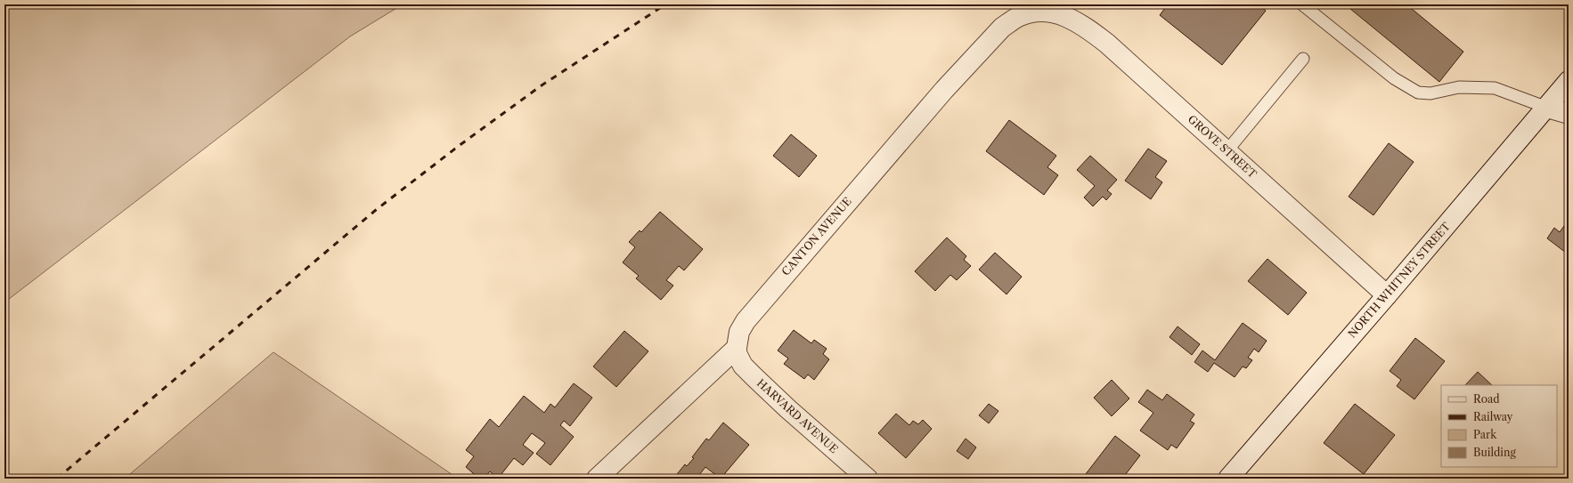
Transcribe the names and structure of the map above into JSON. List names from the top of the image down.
{
  "streets": {
    "street": [
      "GROVE STREET",
      "CANTON AVENUE",
      "NORTH WHITNEY STREET",
      "HARVARD AVENUE"
    ]
  },
  "crossings": [
    ["GROVE STREET", "CANTON AVENUE"],
    ["GROVE STREET", "NORTH WHITNEY STREET"],
    ["CANTON AVENUE", "HARVARD AVENUE"]
  ],
  "legend": [
    "Road",
    "Railway",
    "Park",
    "Building"
  ]
}
